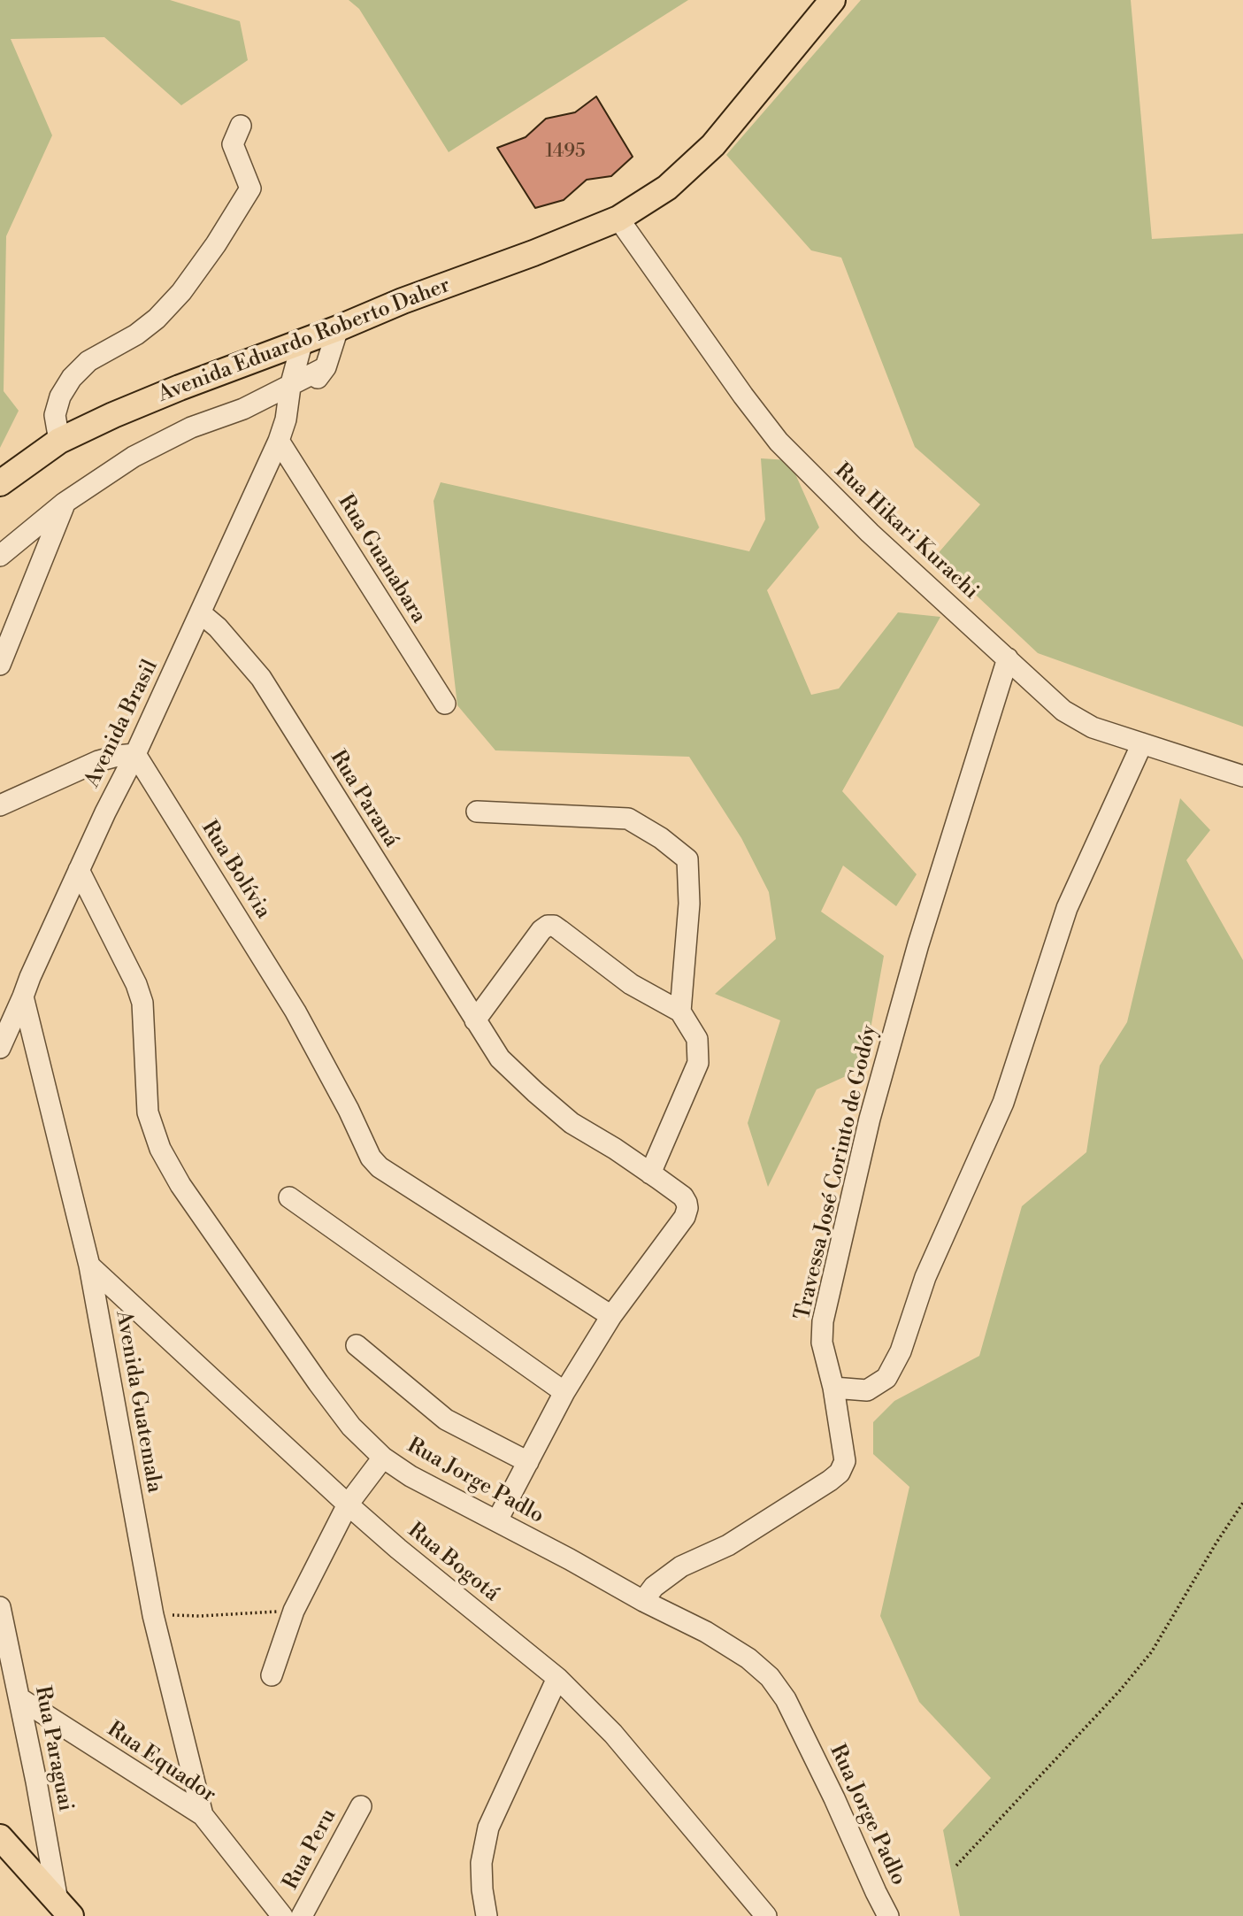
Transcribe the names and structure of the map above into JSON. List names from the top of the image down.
{
  "streets": {
    "main road": ["Avenida Eduardo Roberto Daher"],
    "street": [
      "Rua Hikari Kurachi",
      "Rua Guanabara",
      "Avenida Brasil",
      "Rua Paraná",
      "Rua Bolívia",
      "Travessa José Corinto de Godóy",
      "Avenida Guatemala",
      "Rua Jorge Padlo",
      "Rua Bogotá",
      "Rua Paraguai",
      "Rua Equador",
      "Rua Peru"
    ]
  },
  "crossings": [
    ["Avenida Eduardo Roberto Daher", "Rua Hikari Kurachi"],
    ["Avenida Eduardo Roberto Daher", "Avenida Brasil"],
    ["Rua Hikari Kurachi", "Travessa José Corinto de Godóy"],
    ["Rua Guanabara", "Avenida Brasil"],
    ["Avenida Brasil", "Rua Paraná"],
    ["Avenida Brasil", "Rua Bolívia"],
    ["Avenida Brasil", "Avenida Guatemala"],
    ["Avenida Brasil", "Rua Jorge Padlo"],
    ["Rua Paraná", "Rua Bolívia"],
    ["Travessa José Corinto de Godóy", "Rua Jorge Padlo"],
    ["Avenida Guatemala", "Rua Bogotá"],
    ["Avenida Guatemala", "Rua Equador"],
    ["Rua Paraguai", "Rua Equador"]
  ],
  "house_numbers": ["1495"]
}
